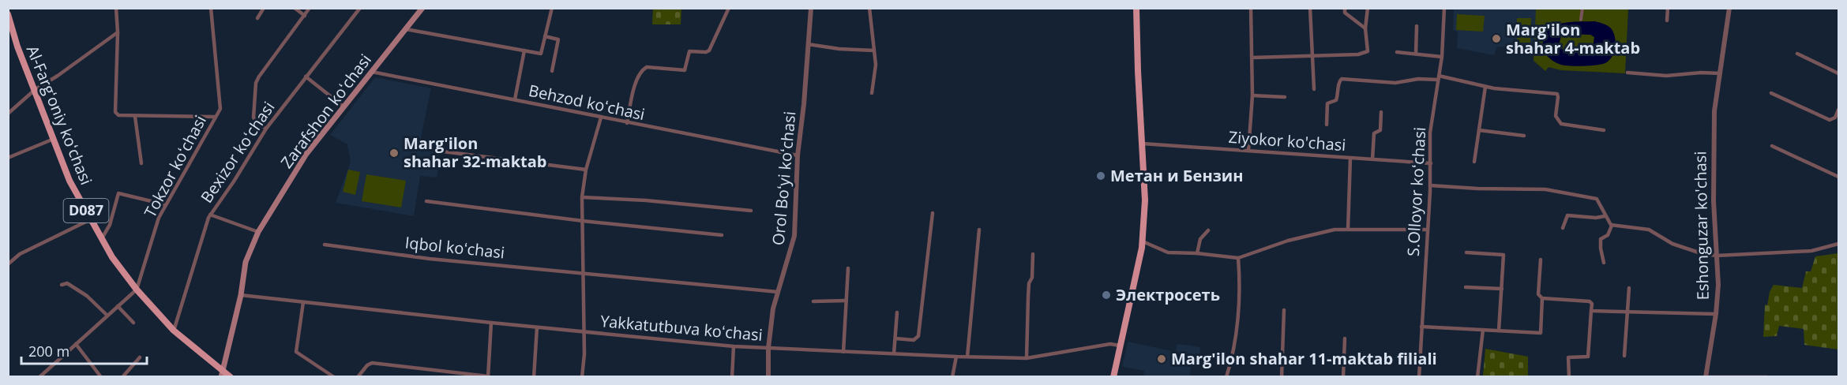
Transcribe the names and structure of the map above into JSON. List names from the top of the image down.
{
  "streets": {
    "main road": ["Zarafshon koʻchasi", "Al-Fargʻoniy koʻchasi", "D087"],
    "street": [
      "Behzod koʻchasi",
      "Ziyokor ko'chasi",
      "Bexizor koʻchasi",
      "Tokzor koʻchasi",
      "Orol Boʻyi koʻchasi",
      "S.Olloyor koʻchasi",
      "Eshonguzar ko'chasi",
      "Iqbol koʻchasi",
      "Yakkatutbuva koʻchasi"
    ]
  },
  "crossings": [
    ["Behzod koʻchasi", "Zarafshon koʻchasi"],
    ["Behzod koʻchasi", "Orol Boʻyi koʻchasi"],
    ["Zarafshon koʻchasi", "Al-Fargʻoniy koʻchasi"],
    ["Zarafshon koʻchasi", "D087"],
    ["Zarafshon koʻchasi", "Yakkatutbuva koʻchasi"],
    ["Al-Fargʻoniy koʻchasi", "Bexizor koʻchasi"],
    ["Al-Fargʻoniy koʻchasi", "Tokzor koʻchasi"],
    ["Al-Fargʻoniy koʻchasi", "D087"],
    ["Ziyokor ko'chasi", "S.Olloyor koʻchasi"],
    ["Orol Boʻyi koʻchasi", "Iqbol koʻchasi"],
    ["Orol Boʻyi koʻchasi", "Yakkatutbuva koʻchasi"]
  ],
  "places": [
    "Marg'ilon shahar 4-maktab",
    "Marg'ilon shahar 32-maktab",
    "Метан и Бензин",
    "Электросеть",
    "Marg'ilon shahar 11-maktab filiali"
  ],
  "scale_bar": "200 m"
}
